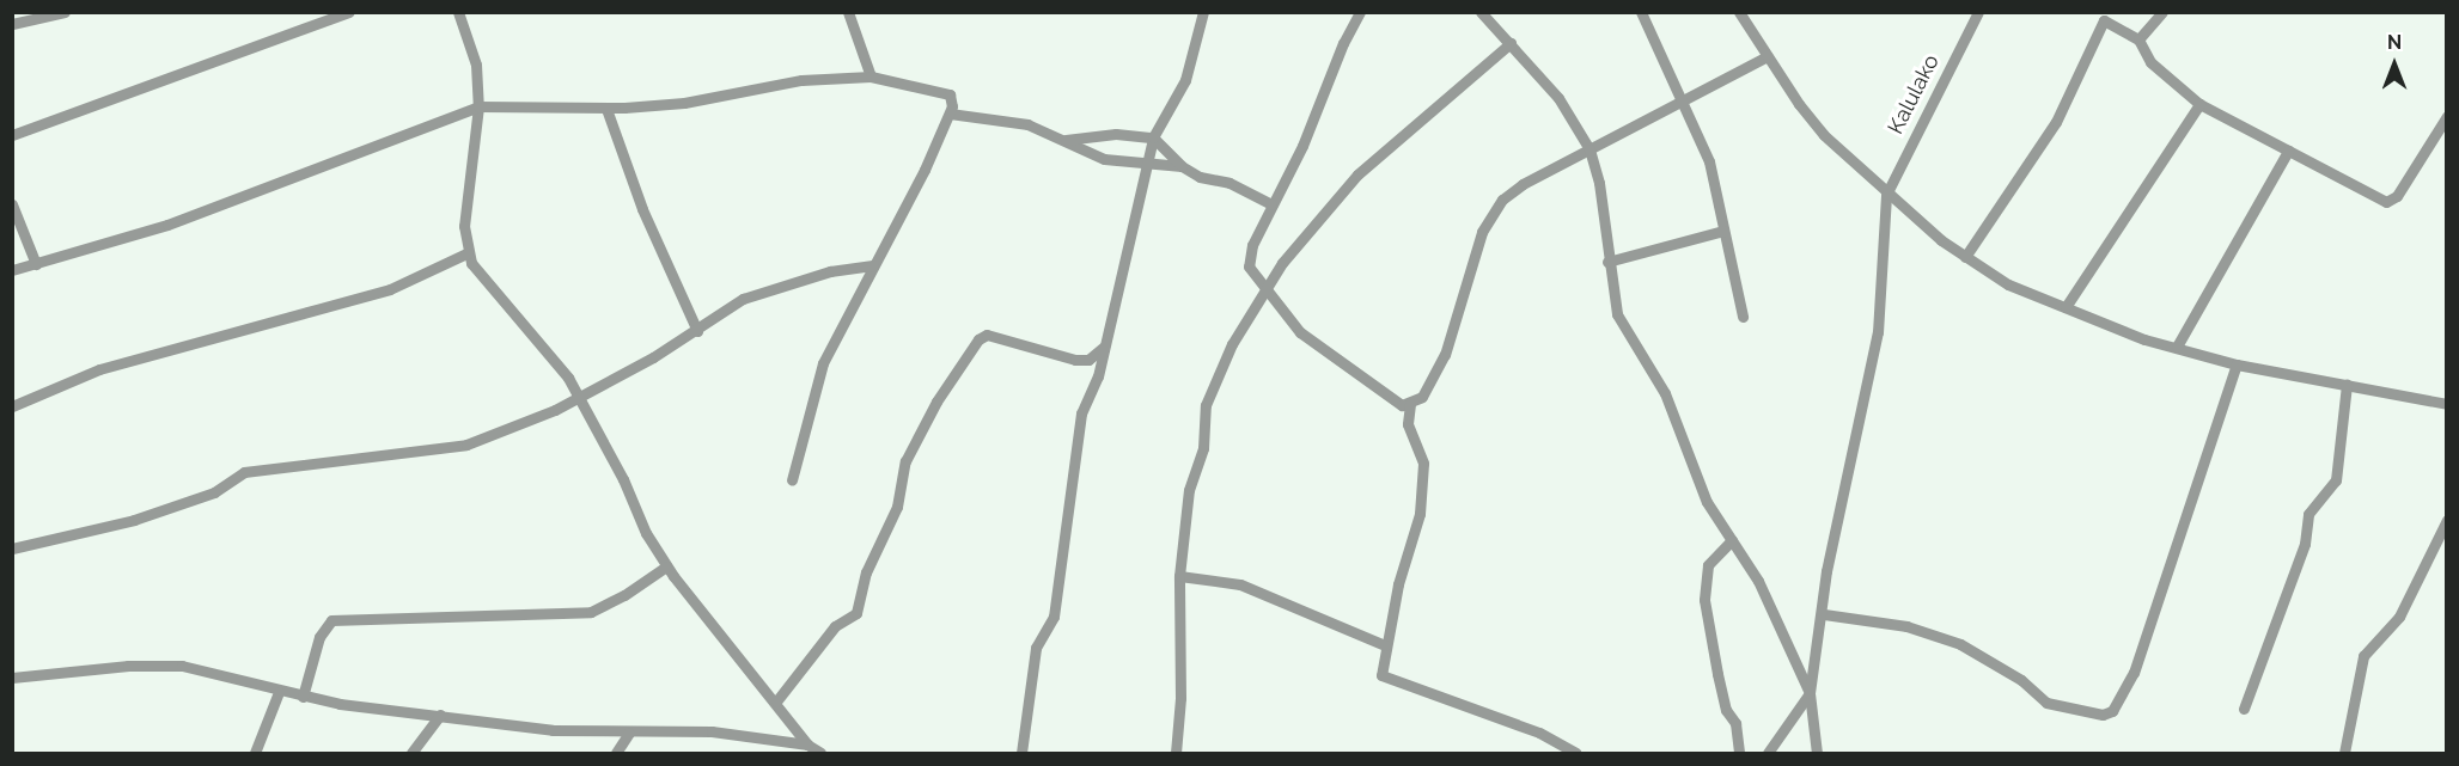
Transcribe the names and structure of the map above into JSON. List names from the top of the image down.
{
  "streets": {
    "street": ["Kalulako"]
  },
  "north": "top"
}
